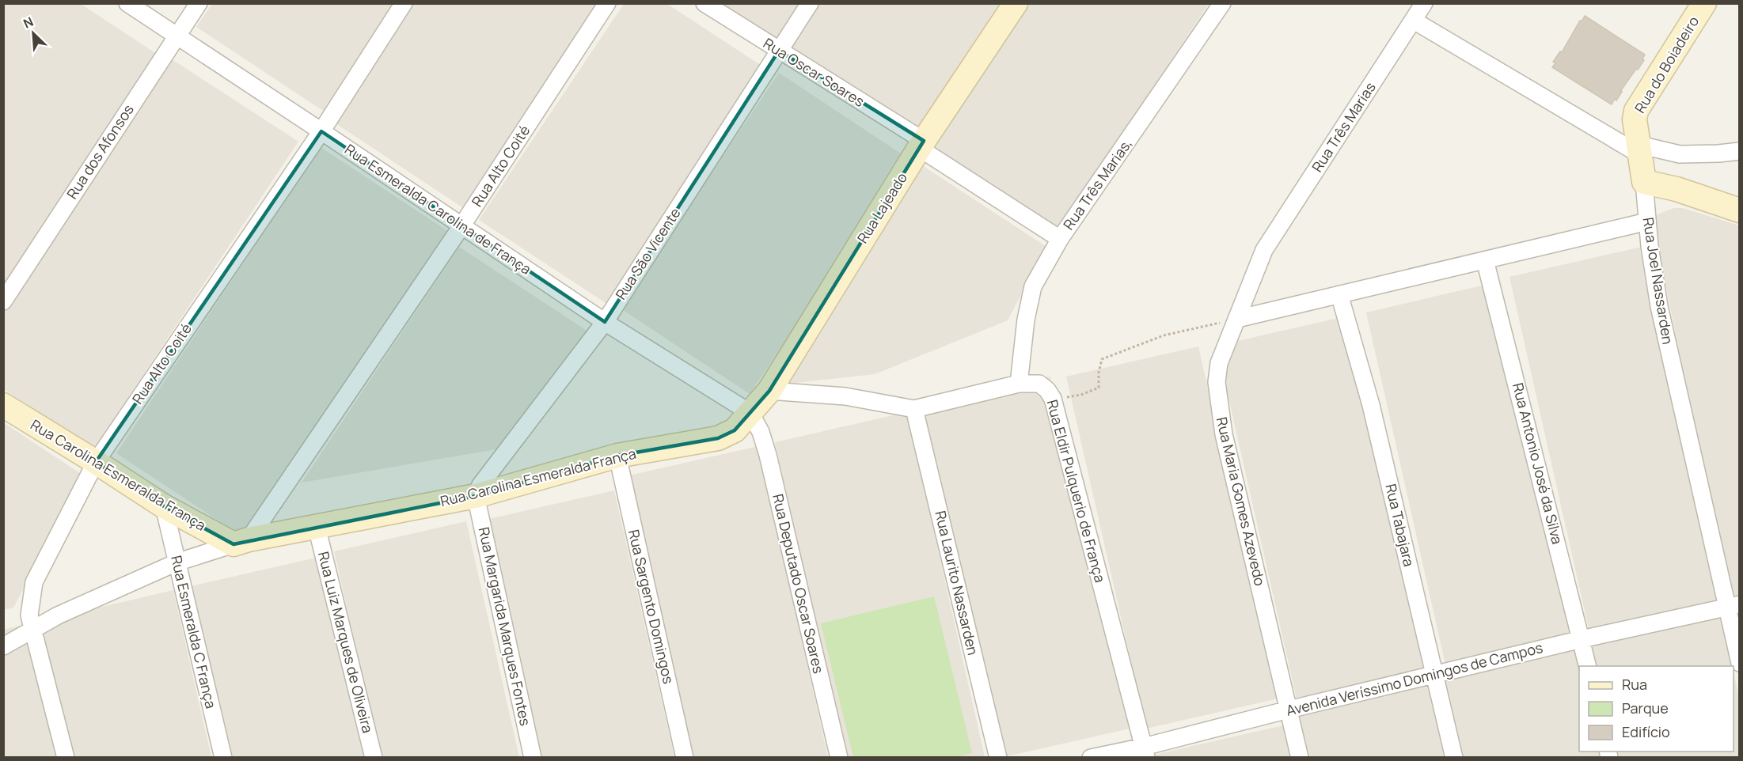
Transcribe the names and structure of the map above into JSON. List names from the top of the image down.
{
  "streets": {
    "street": [
      "Rua do Boiadeiro",
      "Rua Oscar Soares",
      "Rua Três Marias",
      "Rua dos Afonsos",
      "Rua Alto Coité",
      "Rua Três Marias,",
      "Rua Lajeado",
      "Rua Esmeralda Carolina de França",
      "Rua São Vicente",
      "Rua Joel Nassarden",
      "Rua Antonio José da Silva",
      "Rua Carolina Esmeralda França",
      "Rua Eldir Pulquerio de França",
      "Rua Maria Gomes Azevedo",
      "Rua Tabajara",
      "Rua Laurito Nassarden",
      "Rua Deputado Oscar Soares",
      "Rua Sargento Domingos",
      "Rua Margarida Marques Fontes",
      "Rua Esmeralda C França",
      "Rua Luiz Marques de Oliveira",
      "Avenida Veríssimo Domingos de Campos"
    ]
  },
  "crossings": [
    ["Rua do Boiadeiro", "Rua Joel Nassarden"],
    ["Rua Oscar Soares", "Rua Três Marias,"],
    ["Rua Oscar Soares", "Rua Lajeado"],
    ["Rua Oscar Soares", "Rua São Vicente"],
    ["Rua Três Marias", "Rua Maria Gomes Azevedo"],
    ["Rua dos Afonsos", "Rua Esmeralda Carolina de França"],
    ["Rua Alto Coité", "Rua Esmeralda Carolina de França"],
    ["Rua Alto Coité", "Rua Carolina Esmeralda França"],
    ["Rua Três Marias,", "Rua Eldir Pulquerio de França"],
    ["Rua Lajeado", "Rua Esmeralda Carolina de França"],
    ["Rua Lajeado", "Rua Carolina Esmeralda França"],
    ["Rua Lajeado", "Rua Eldir Pulquerio de França"],
    ["Rua Lajeado", "Rua Deputado Oscar Soares"],
    ["Rua Esmeralda Carolina de França", "Rua São Vicente"],
    ["Rua Esmeralda Carolina de França", "Rua Carolina Esmeralda França"],
    ["Rua Esmeralda Carolina de França", "Rua Deputado Oscar Soares"],
    ["Rua São Vicente", "Rua Carolina Esmeralda França"],
    ["Rua São Vicente", "Rua Margarida Marques Fontes"],
    ["Rua Joel Nassarden", "Avenida Veríssimo Domingos de Campos"],
    ["Rua Antonio José da Silva", "Avenida Veríssimo Domingos de Campos"],
    ["Rua Carolina Esmeralda França", "Rua Deputado Oscar Soares"],
    ["Rua Carolina Esmeralda França", "Rua Sargento Domingos"],
    ["Rua Carolina Esmeralda França", "Rua Margarida Marques Fontes"],
    ["Rua Carolina Esmeralda França", "Rua Esmeralda C França"],
    ["Rua Carolina Esmeralda França", "Rua Luiz Marques de Oliveira"],
    ["Rua Eldir Pulquerio de França", "Rua Laurito Nassarden"],
    ["Rua Eldir Pulquerio de França", "Avenida Veríssimo Domingos de Campos"],
    ["Rua Maria Gomes Azevedo", "Avenida Veríssimo Domingos de Campos"],
    ["Rua Tabajara", "Avenida Veríssimo Domingos de Campos"]
  ],
  "legend": ["Rua", "Parque", "Edifício"],
  "north": "top left"
}
